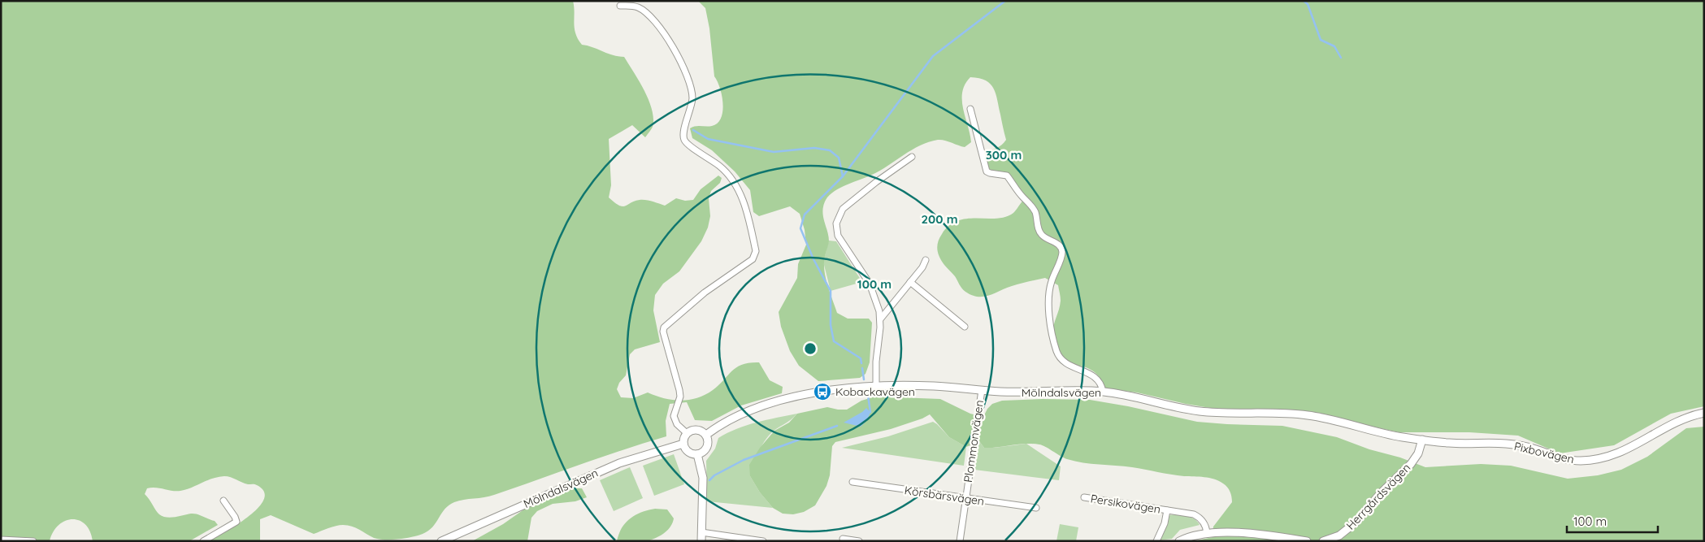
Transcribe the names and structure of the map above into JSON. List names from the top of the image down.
{
  "streets": {
    "street": [
      "Mölndalsvägen",
      "Plommonvägen",
      "Pixbovägen",
      "Körsbärsvägen",
      "Herrgårdsvägen",
      "Persikovägen"
    ]
  },
  "crossings": [
    ["Mölndalsvägen", "Plommonvägen"],
    ["Mölndalsvägen", "Pixbovägen"],
    ["Mölndalsvägen", "Herrgårdsvägen"],
    ["Plommonvägen", "Körsbärsvägen"],
    ["Pixbovägen", "Herrgårdsvägen"]
  ],
  "places": {
    "bus stop": ["Kobackavägen"]
  },
  "scale_bar": "100 m",
  "rings": ["300 m", "200 m", "100 m"]
}
